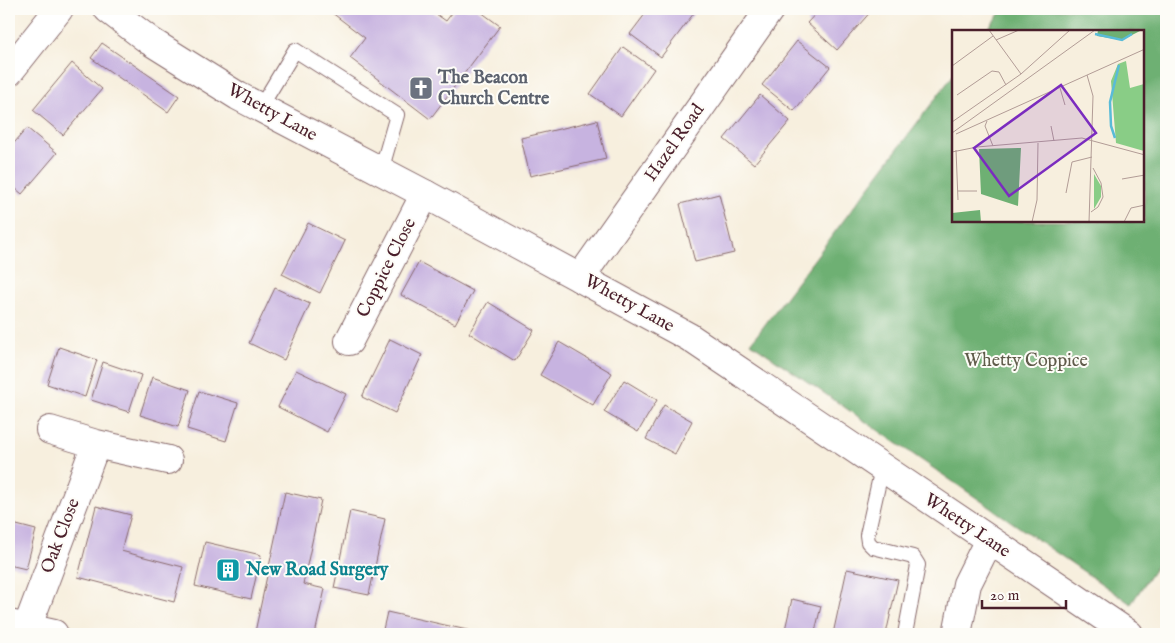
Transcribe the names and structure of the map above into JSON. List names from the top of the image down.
{
  "streets": {
    "street": [
      "Whetty Lane",
      "Hazel Road",
      "Coppice Close",
      "Oak Close"
    ]
  },
  "crossings": [
    ["Whetty Lane", "Hazel Road"],
    ["Whetty Lane", "Coppice Close"]
  ],
  "parks": ["Whetty Coppice"],
  "places": {
    "church": ["The Beacon Church Centre"],
    "building": ["New Road Surgery"]
  },
  "scale_bar": "20 m"
}
